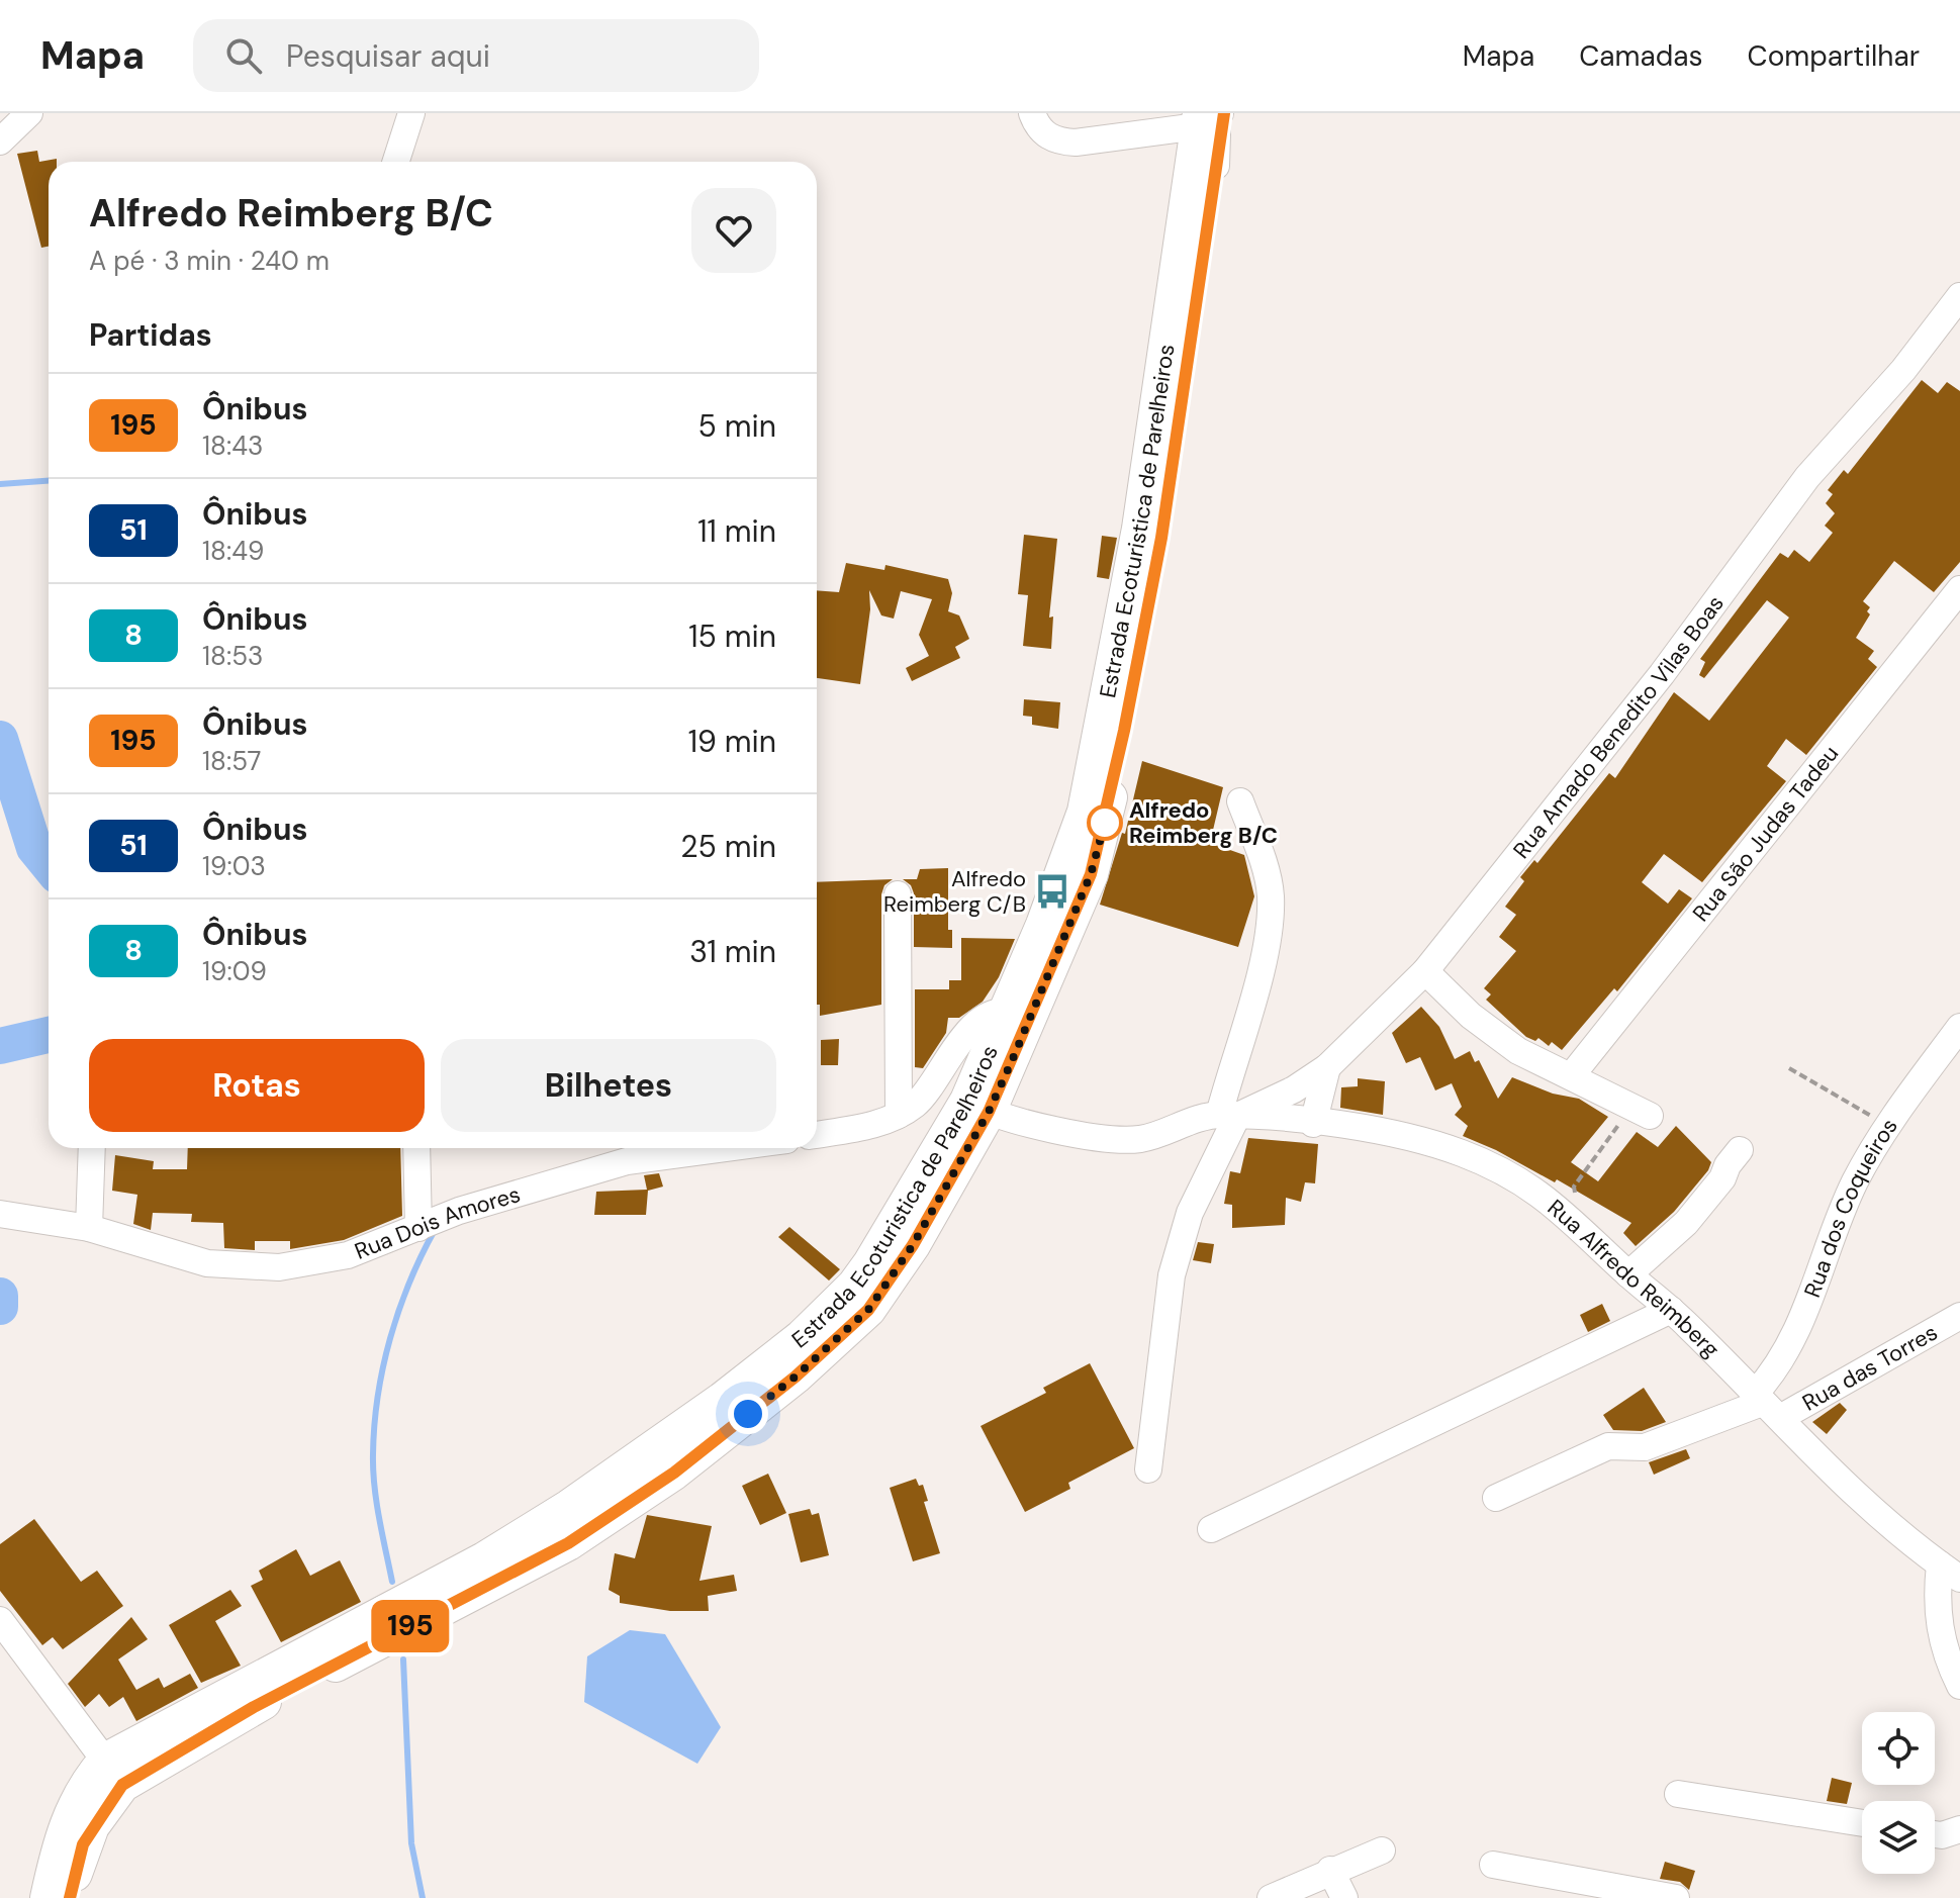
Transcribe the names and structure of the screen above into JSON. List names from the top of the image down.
{
  "streets": {
    "main road": ["Estrada Ecoturistica de Parelheiros"],
    "street": [
      "Rua Amado Benedito Vilas Boas",
      "Rua São Judas Tadeu",
      "Rua dos Coqueiros",
      "Rua Dois Amores",
      "Rua Alfredo Reimberg",
      "Rua das Torres"
    ]
  },
  "crossings": [
    ["Estrada Ecoturistica de Parelheiros", "Rua Amado Benedito Vilas Boas"],
    ["Rua Amado Benedito Vilas Boas", "Rua Alfredo Reimberg"],
    ["Rua dos Coqueiros", "Rua Alfredo Reimberg"],
    ["Rua dos Coqueiros", "Rua das Torres"],
    ["Rua Alfredo Reimberg", "Rua das Torres"]
  ],
  "places": {
    "other": ["Alfredo Reimberg B/C"],
    "bus stop": ["Alfredo Reimberg C/B"]
  },
  "lines": ["bus line 195"],
  "page": {
    "header": "Mapa",
    "search": "Pesquisar aqui",
    "nav": ["Mapa", "Camadas", "Compartilhar"],
    "on_map": "195",
    "heading": [
      ["Alfredo Reimberg B/C", "A pé · 3 min · 240 m"],
      "Partidas"
    ],
    "list": [
      {
        "mark": "195",
        "name": "Ônibus",
        "note": "18:43",
        "value": "5 min"
      },
      {
        "mark": "51",
        "name": "Ônibus",
        "note": "18:49",
        "value": "11 min"
      },
      {
        "mark": "8",
        "name": "Ônibus",
        "note": "18:53",
        "value": "15 min"
      },
      {
        "mark": "195",
        "name": "Ônibus",
        "note": "18:57",
        "value": "19 min"
      },
      {
        "mark": "51",
        "name": "Ônibus",
        "note": "19:03",
        "value": "25 min"
      },
      {
        "mark": "8",
        "name": "Ônibus",
        "note": "19:09",
        "value": "31 min"
      }
    ],
    "buttons": ["Rotas", "Bilhetes"]
  }
}
